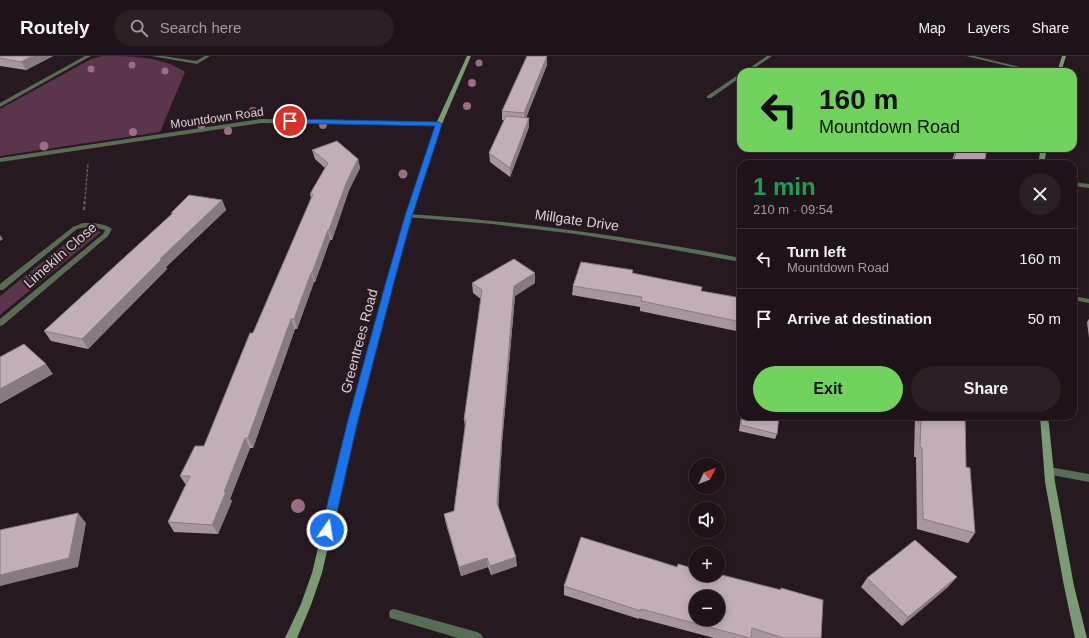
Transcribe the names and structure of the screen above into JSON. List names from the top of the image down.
{
  "streets": {
    "main road": ["Greentrees Road"],
    "street": ["Mountdown Road", "Millgate Drive", "Limekiln Close"]
  },
  "crossings": [
    ["Mountdown Road", "Greentrees Road"],
    ["Millgate Drive", "Greentrees Road"]
  ],
  "north": "top right",
  "page": {
    "header": "Routely",
    "search": "Search here",
    "nav": ["Map", "Layers", "Share"],
    "turn": ["160 m", "Mountdown Road"],
    "heading": ["1 min", "210 m · 09:54"],
    "list": [
      {
        "name": "Turn left",
        "note": "Mountdown Road",
        "value": "160 m"
      },
      {
        "name": "Arrive at destination",
        "value": "50 m"
      }
    ],
    "buttons": ["Exit", "Share"],
    "map_buttons": ["+", "−"]
  }
}
